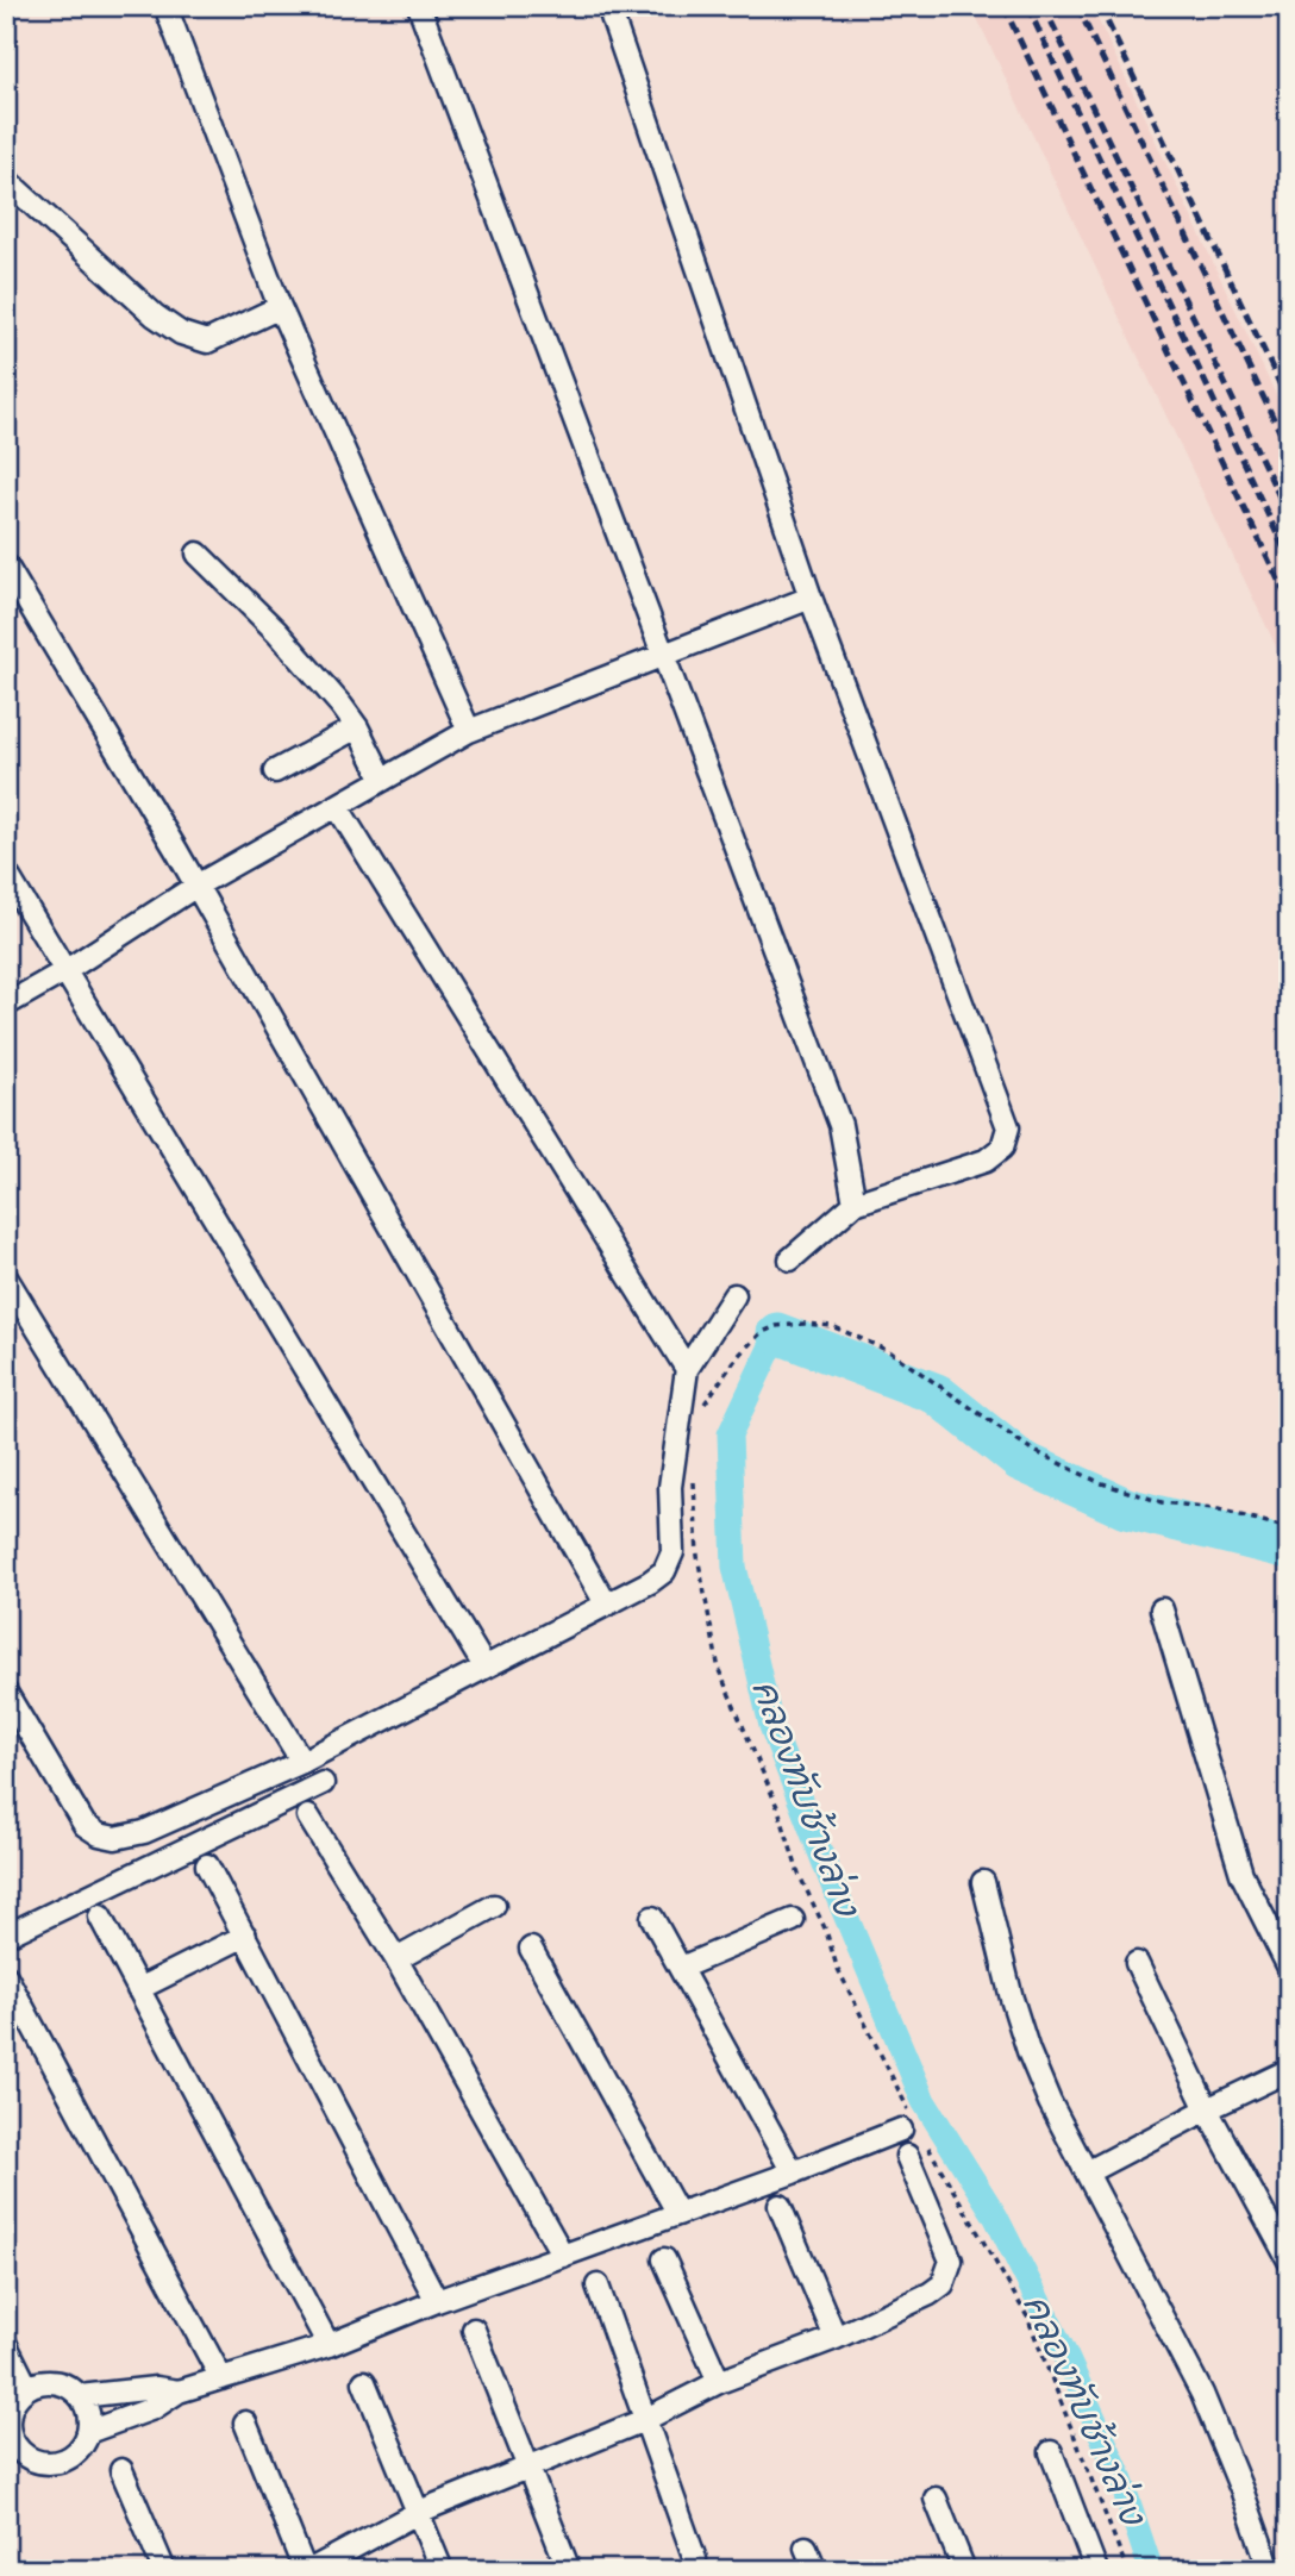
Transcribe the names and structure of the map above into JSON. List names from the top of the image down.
{
  "water": ["คลองทับช้างล่าง"]
}
